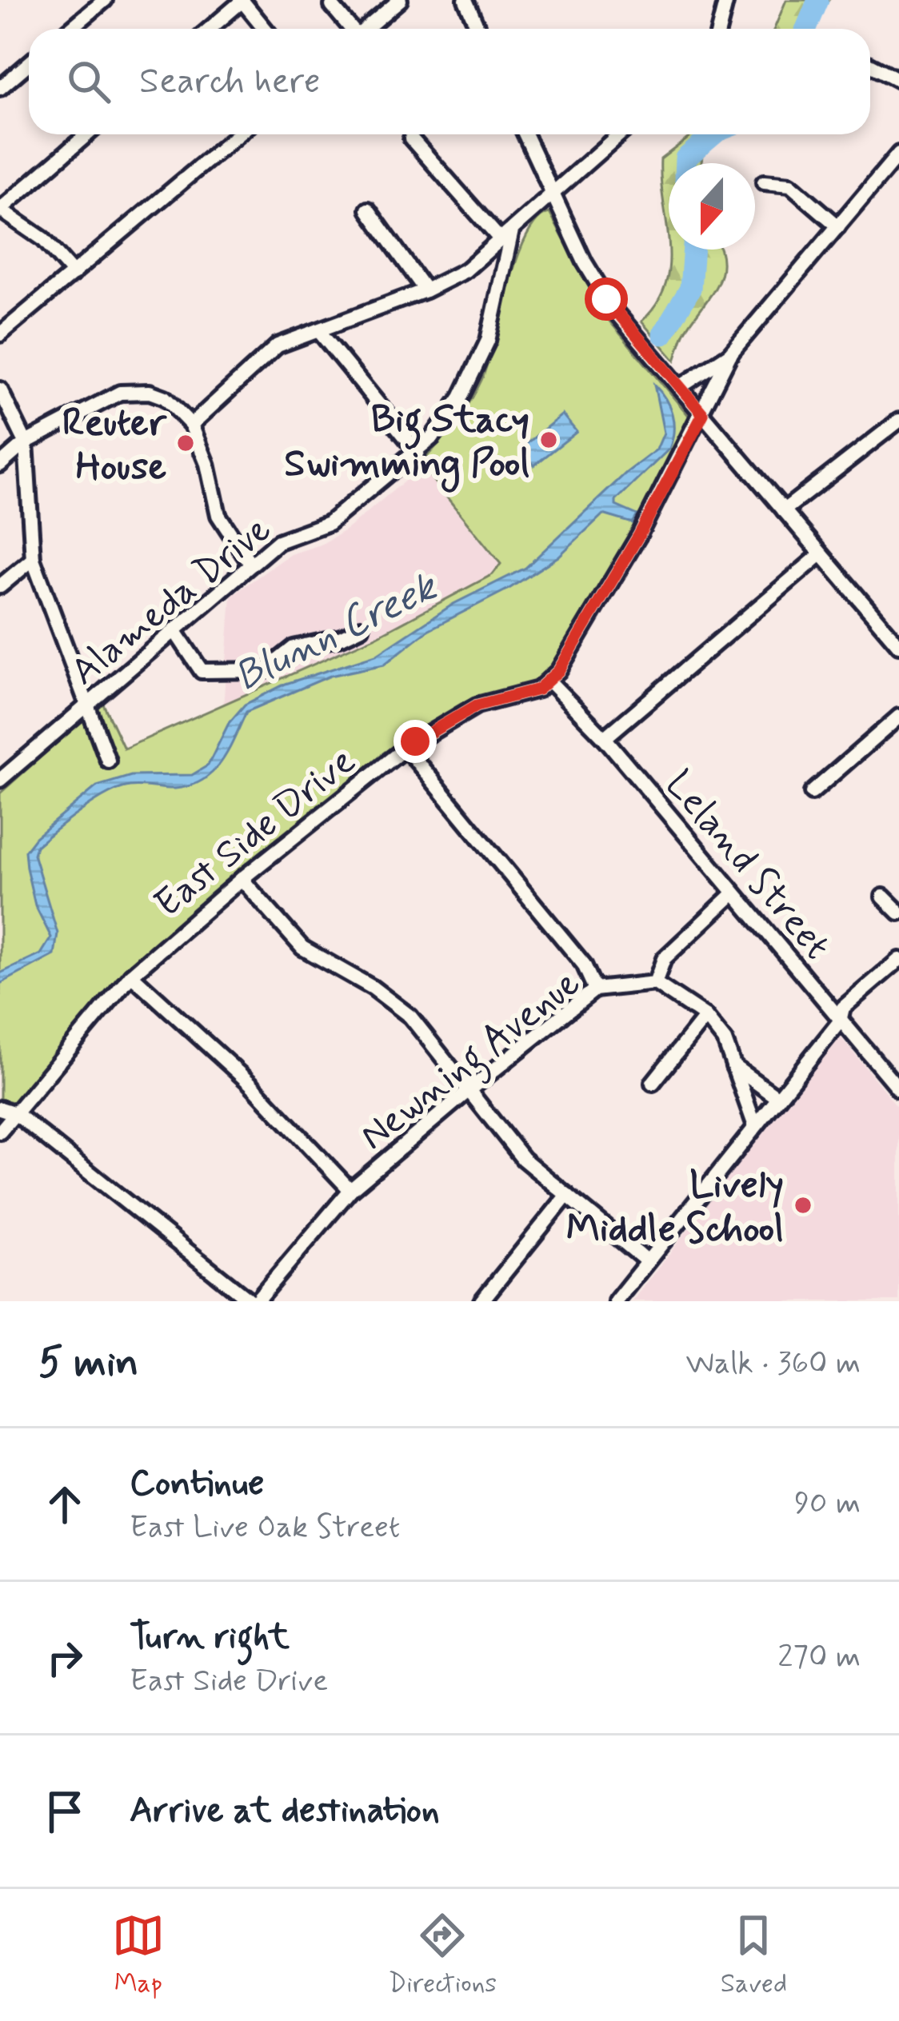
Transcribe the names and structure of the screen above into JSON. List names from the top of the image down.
{
  "streets": {
    "street": [
      "Alameda Drive",
      "East Side Drive",
      "Leland Street",
      "Newning Avenue"
    ]
  },
  "crossings": [
    ["East Side Drive", "Leland Street"]
  ],
  "water": ["Blunn Creek"],
  "places": ["Big Stacy Swimming Pool", "Reuter House", "Lively Middle School"],
  "north": "bottom",
  "page": {
    "search": "Search here",
    "heading": ["5 min", "Walk · 360 m"],
    "list": [
      ["Continue", "East Live Oak Street", "90 m"],
      ["Turn right", "East Side Drive", "270 m"],
      "Arrive at destination"
    ],
    "nav": ["Map", "Directions", "Saved"]
  }
}
